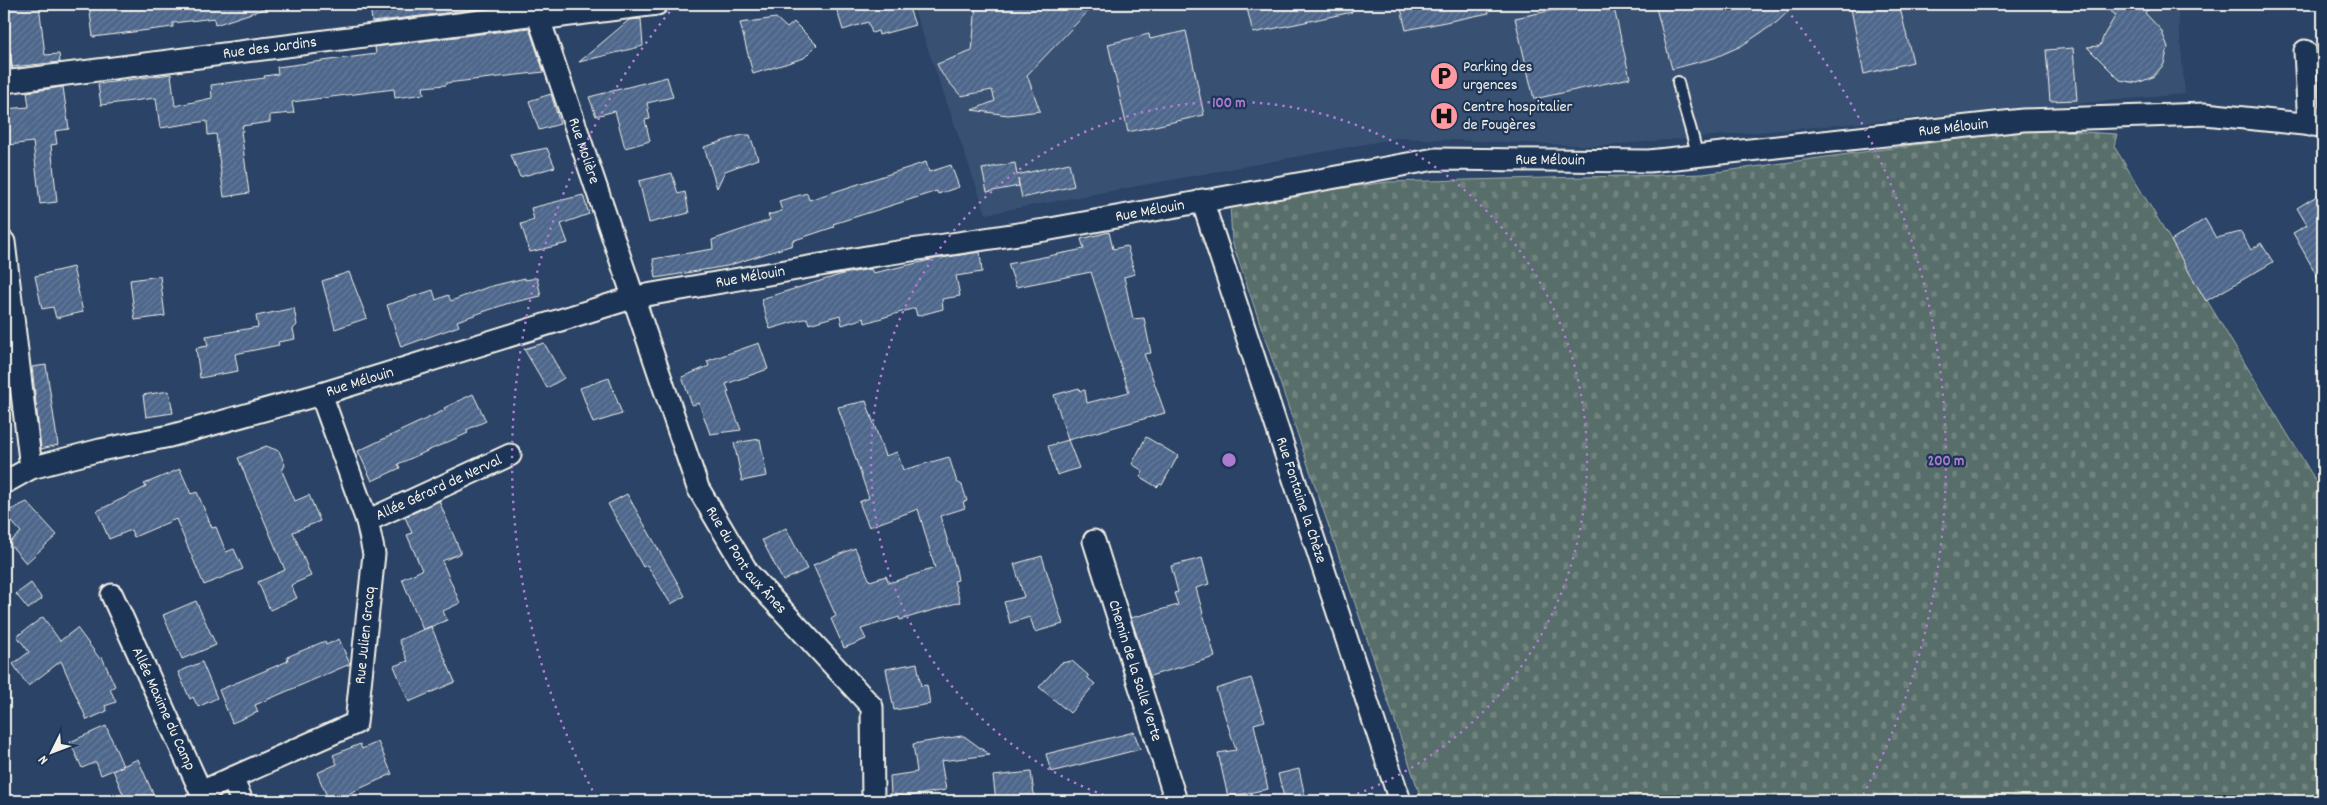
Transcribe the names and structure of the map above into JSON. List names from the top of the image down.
{
  "streets": {
    "street": [
      "Rue des Jardins",
      "Rue Mélouin",
      "Rue Molière",
      "Allée Gérard de Nerval",
      "Rue Fontaine la Chèze",
      "Rue du Pont aux Ânes",
      "Rue Julien Gracq",
      "Chemin de la Salle Verte",
      "Allée Maxime du Camp"
    ]
  },
  "crossings": [
    ["Rue des Jardins", "Rue Molière"],
    ["Rue Mélouin", "Rue Molière"],
    ["Rue Mélouin", "Rue Fontaine la Chèze"],
    ["Rue Mélouin", "Rue du Pont aux Ânes"],
    ["Rue Mélouin", "Rue Julien Gracq"],
    ["Rue Molière", "Rue du Pont aux Ânes"],
    ["Allée Gérard de Nerval", "Rue Julien Gracq"],
    ["Rue Julien Gracq", "Allée Maxime du Camp"]
  ],
  "places": {
    "parking": ["Parking des urgences"],
    "hospital": ["Centre hospitalier de Fougères"]
  },
  "north": "bottom left",
  "rings": ["100 m", "200 m"]
}
